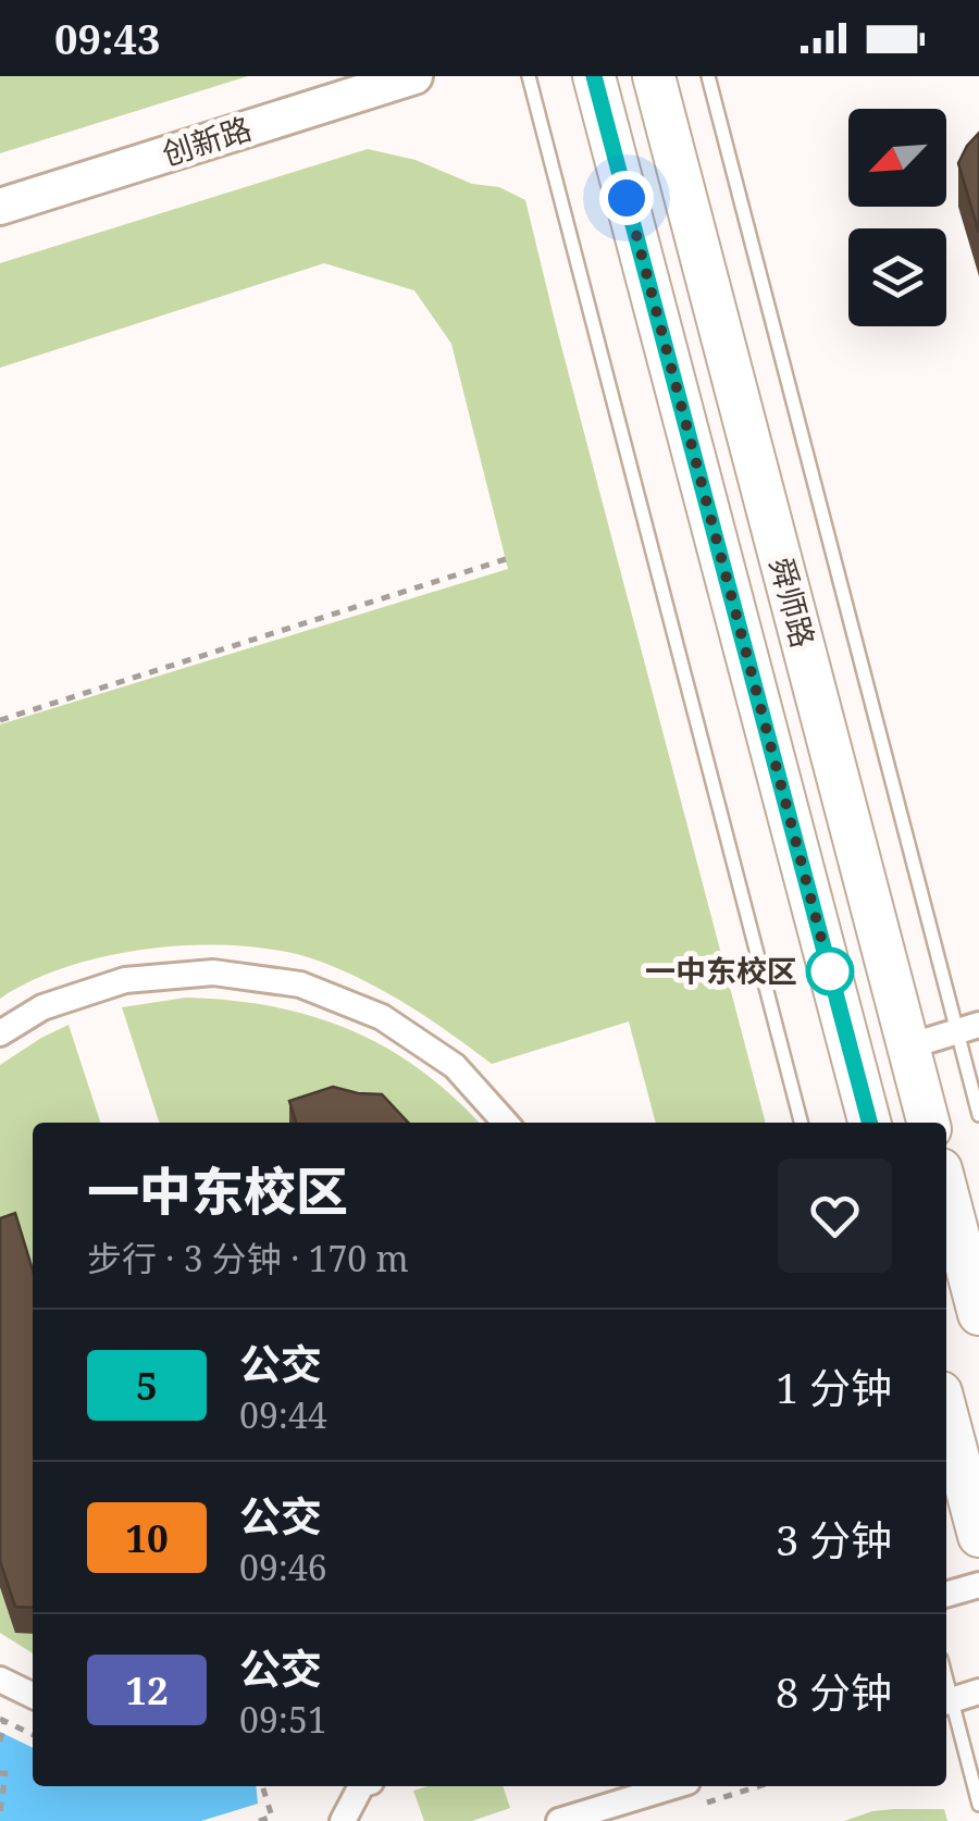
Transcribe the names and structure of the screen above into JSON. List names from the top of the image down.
{
  "streets": {
    "main road": ["创新路", "舜师路"]
  },
  "places": ["一中东校区"],
  "lines": ["bus line 5"],
  "north": "bottom left",
  "page": {
    "status": "09:43",
    "heading": ["一中东校区", "步行 · 3 分钟 · 170 m"],
    "list": [
      {
        "mark": "5",
        "name": "公交",
        "note": "09:44",
        "value": "1 分钟"
      },
      {
        "mark": "10",
        "name": "公交",
        "note": "09:46",
        "value": "3 分钟"
      },
      {
        "mark": "12",
        "name": "公交",
        "note": "09:51",
        "value": "8 分钟"
      }
    ]
  }
}
